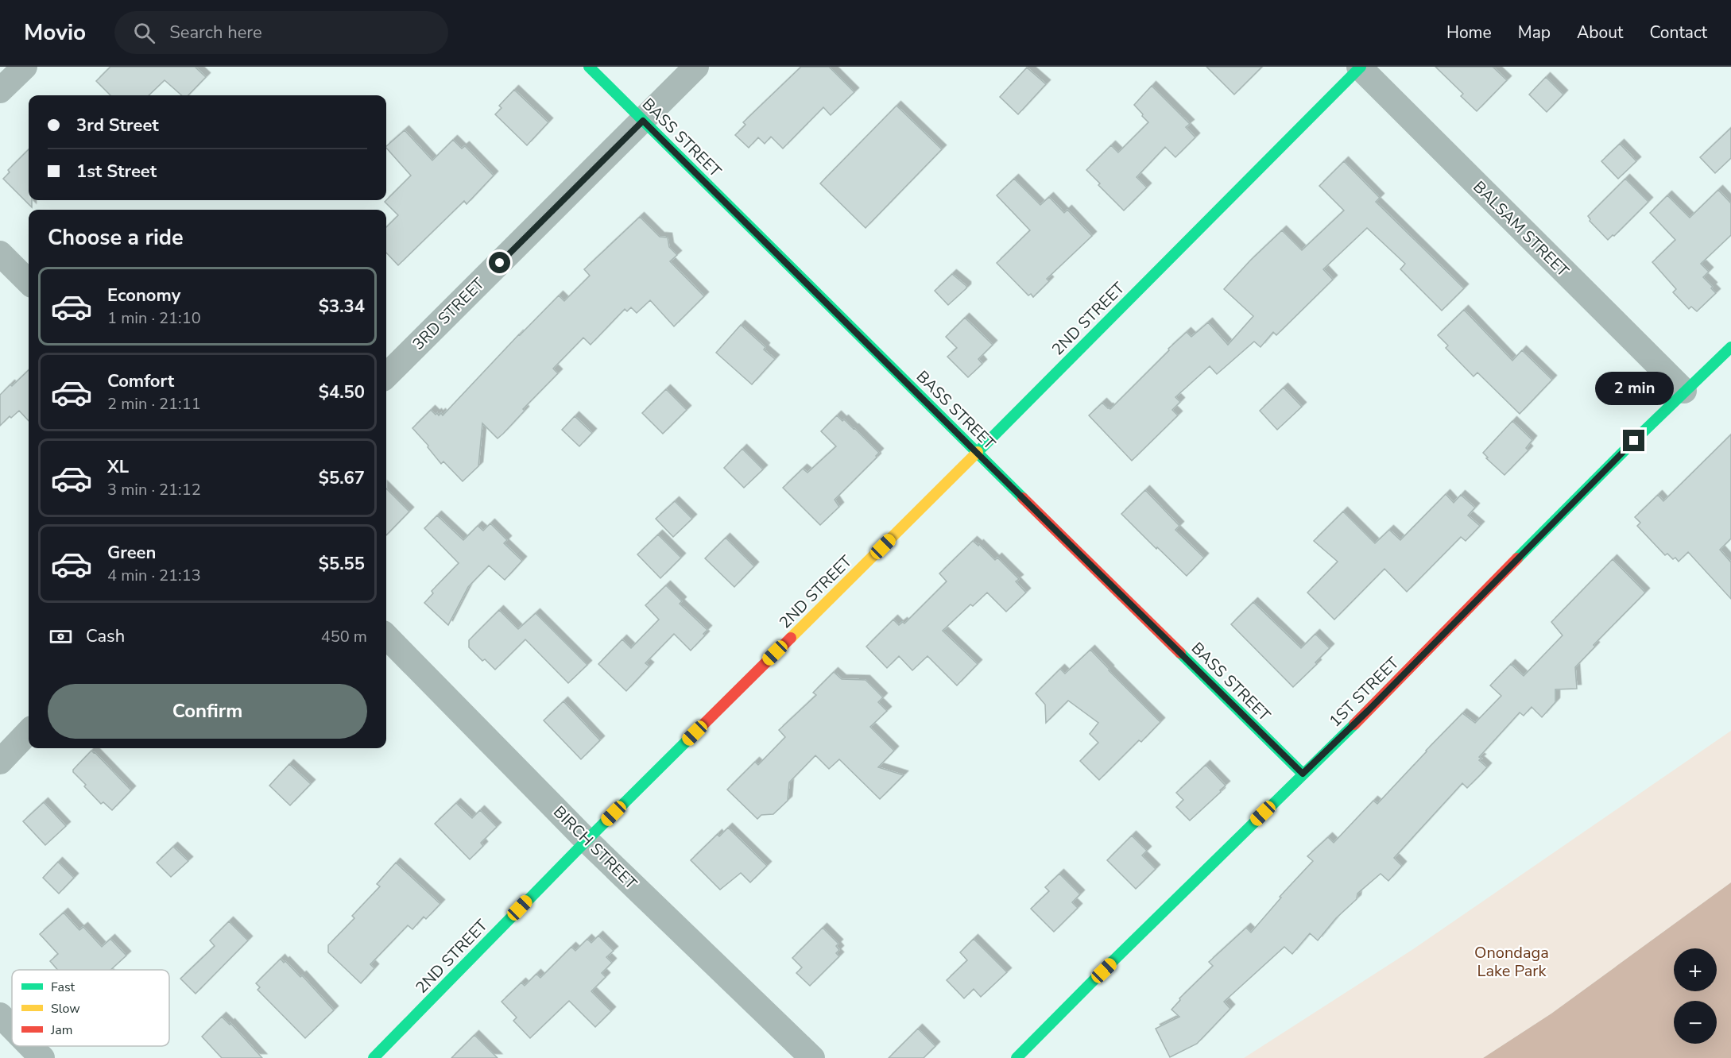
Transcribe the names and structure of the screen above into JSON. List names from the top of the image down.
{
  "streets": {
    "street": [
      "BASS STREET",
      "BALSAM STREET",
      "3RD STREET",
      "2ND STREET",
      "1ST STREET",
      "BIRCH STREET"
    ]
  },
  "crossings": [
    ["BASS STREET", "3RD STREET"],
    ["BASS STREET", "2ND STREET"],
    ["BASS STREET", "1ST STREET"],
    ["BALSAM STREET", "2ND STREET"],
    ["BALSAM STREET", "1ST STREET"],
    ["2ND STREET", "BIRCH STREET"]
  ],
  "parks": ["Onondaga Lake Park"],
  "legend": ["Fast", "Slow", "Jam"],
  "page": {
    "header": "Movio",
    "search": "Search here",
    "nav": [
      "Home",
      "Map",
      "About",
      "Contact"
    ],
    "banner": ["3rd Street", "1st Street"],
    "heading": "Choose a ride",
    "list": [
      {
        "name": "Economy",
        "note": "1 min · 21:10",
        "value": "$3.34"
      },
      {
        "name": "Comfort",
        "note": "2 min · 21:11",
        "value": "$4.50"
      },
      {
        "name": "XL",
        "note": "3 min · 21:12",
        "value": "$5.67"
      },
      {
        "name": "Green",
        "note": "4 min · 21:13",
        "value": "$5.55"
      }
    ],
    "bubble": "2 min",
    "pay": ["Cash", "450 m"],
    "buttons": "Confirm",
    "map_buttons": ["+", "−"]
  }
}
